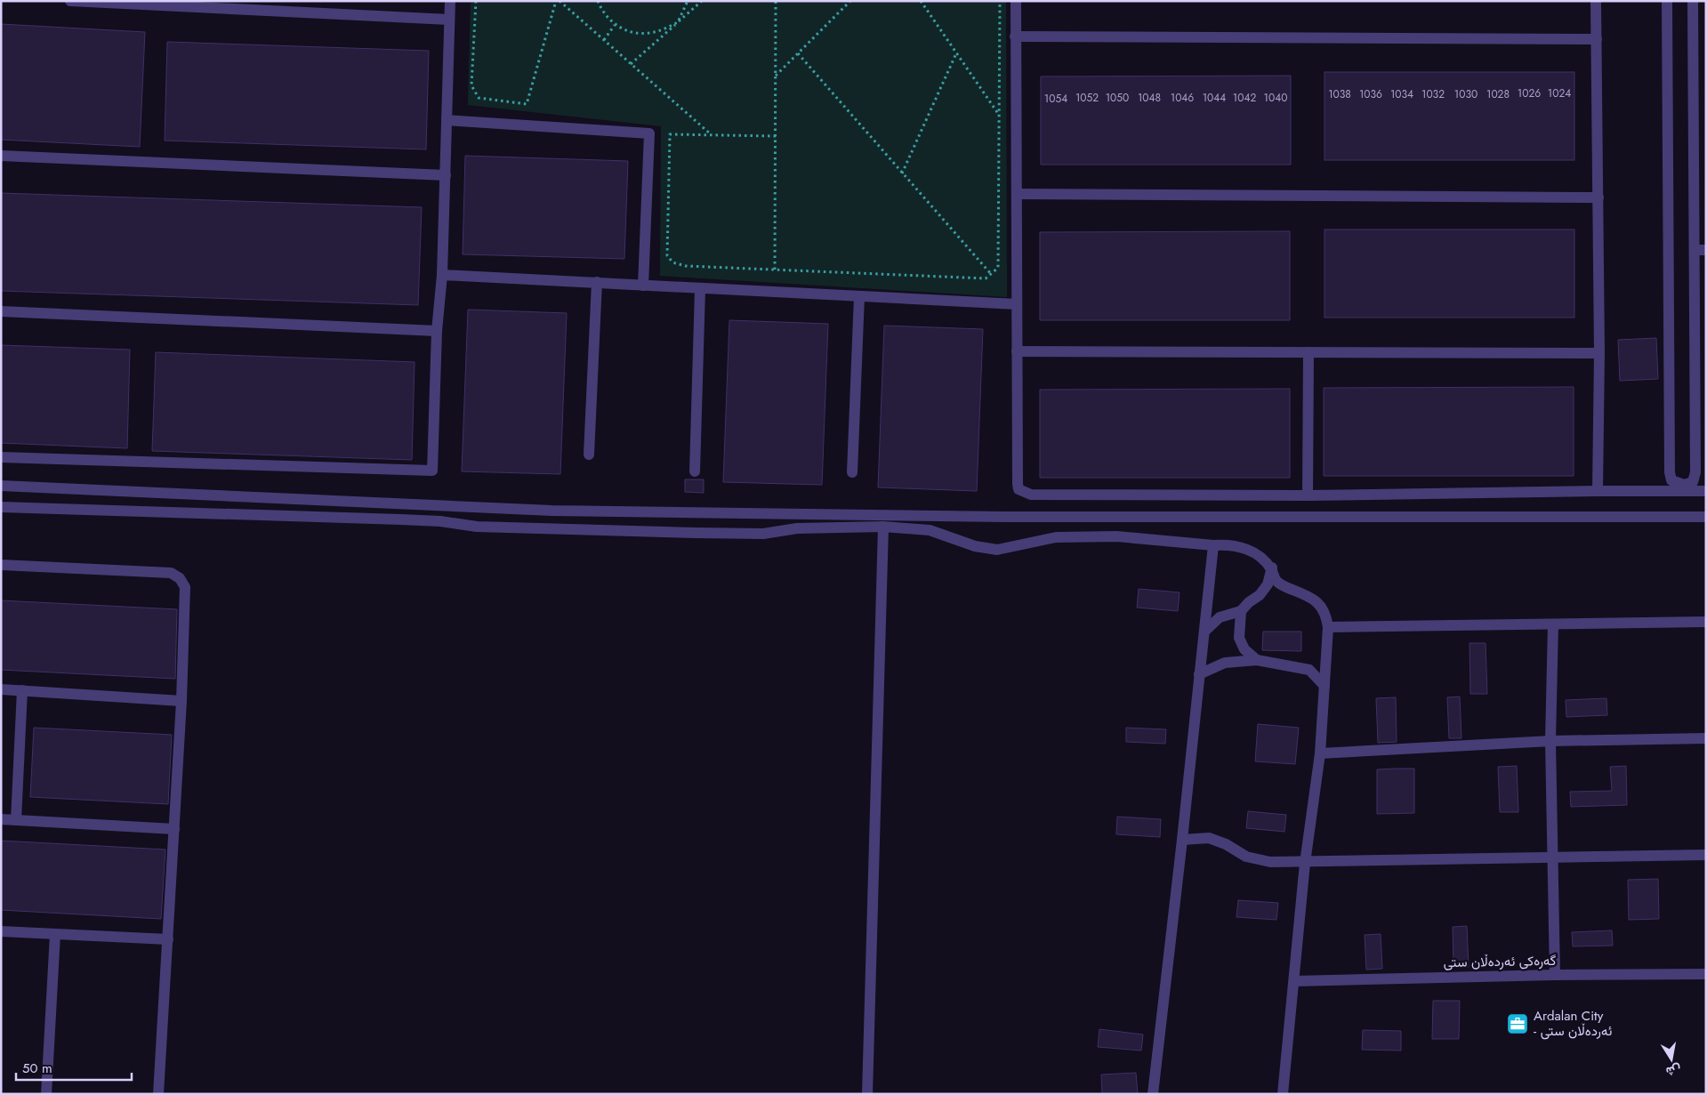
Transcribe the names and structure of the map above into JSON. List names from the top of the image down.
{
  "streets": {
    "street": ["گەرەکی ئەردەڵان ستی"]
  },
  "places": {
    "office": ["Ardalan City - ئەردەڵان ستی"]
  },
  "house_numbers": [
    "1026",
    "1024",
    "1038",
    "1036",
    "1034",
    "1032",
    "1030",
    "1028",
    "1052",
    "1050",
    "1048",
    "1046",
    "1044",
    "1042",
    "1040",
    "1054"
  ],
  "scale_bar": "50 m",
  "north": "bottom"
}
